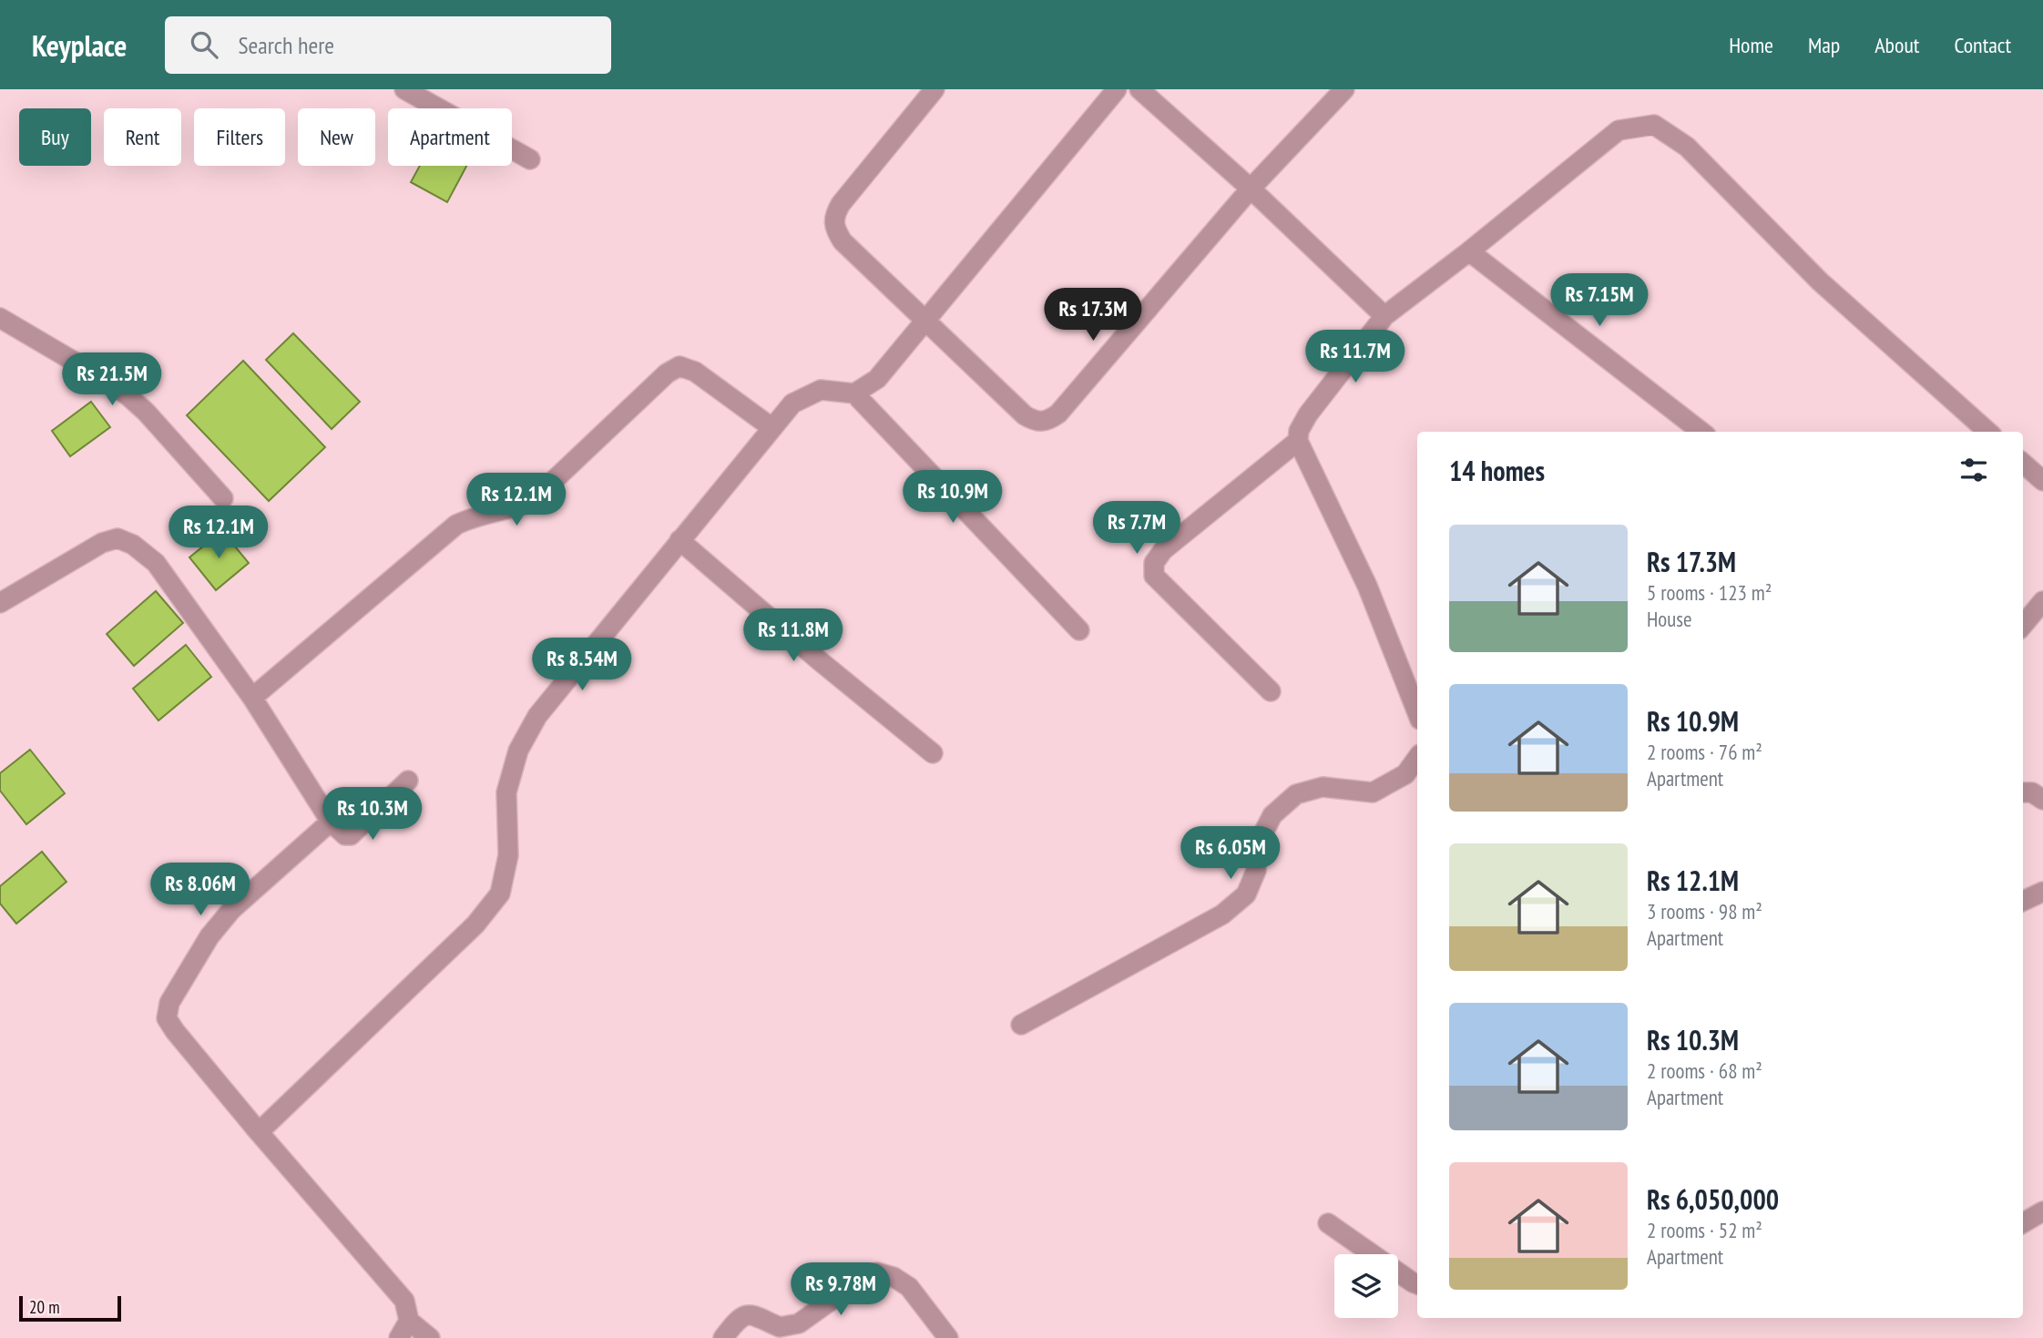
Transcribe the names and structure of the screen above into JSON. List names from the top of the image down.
{
  "scale_bar": "20 m",
  "page": {
    "header": "Keyplace",
    "search": "Search here",
    "nav": [
      "Home",
      "Map",
      "About",
      "Contact"
    ],
    "chip": [
      "Buy",
      "Rent",
      "Filters",
      "New",
      "Apartment"
    ],
    "price": [
      "Rs 7.15M",
      "Rs 17.3M",
      "Rs 11.7M",
      "Rs 21.5M",
      "Rs 10.9M",
      "Rs 12.1M",
      "Rs 7.7M",
      "Rs 12.1M",
      "Rs 11.8M",
      "Rs 8.54M",
      "Rs 10.3M",
      "Rs 6.05M",
      "Rs 8.06M",
      "Rs 9.78M"
    ],
    "heading": "14 homes",
    "list": [
      {
        "name": "Rs 17.3M",
        "note": "5 rooms · 123 m² · House"
      },
      {
        "name": "Rs 10.9M",
        "note": "2 rooms · 76 m² · Apartment"
      },
      {
        "name": "Rs 12.1M",
        "note": "3 rooms · 98 m² · Apartment"
      },
      {
        "name": "Rs 10.3M",
        "note": "2 rooms · 68 m² · Apartment"
      },
      {
        "name": "Rs 6,050,000",
        "note": "2 rooms · 52 m² · Apartment"
      }
    ],
    "scale": "20 m"
  }
}
